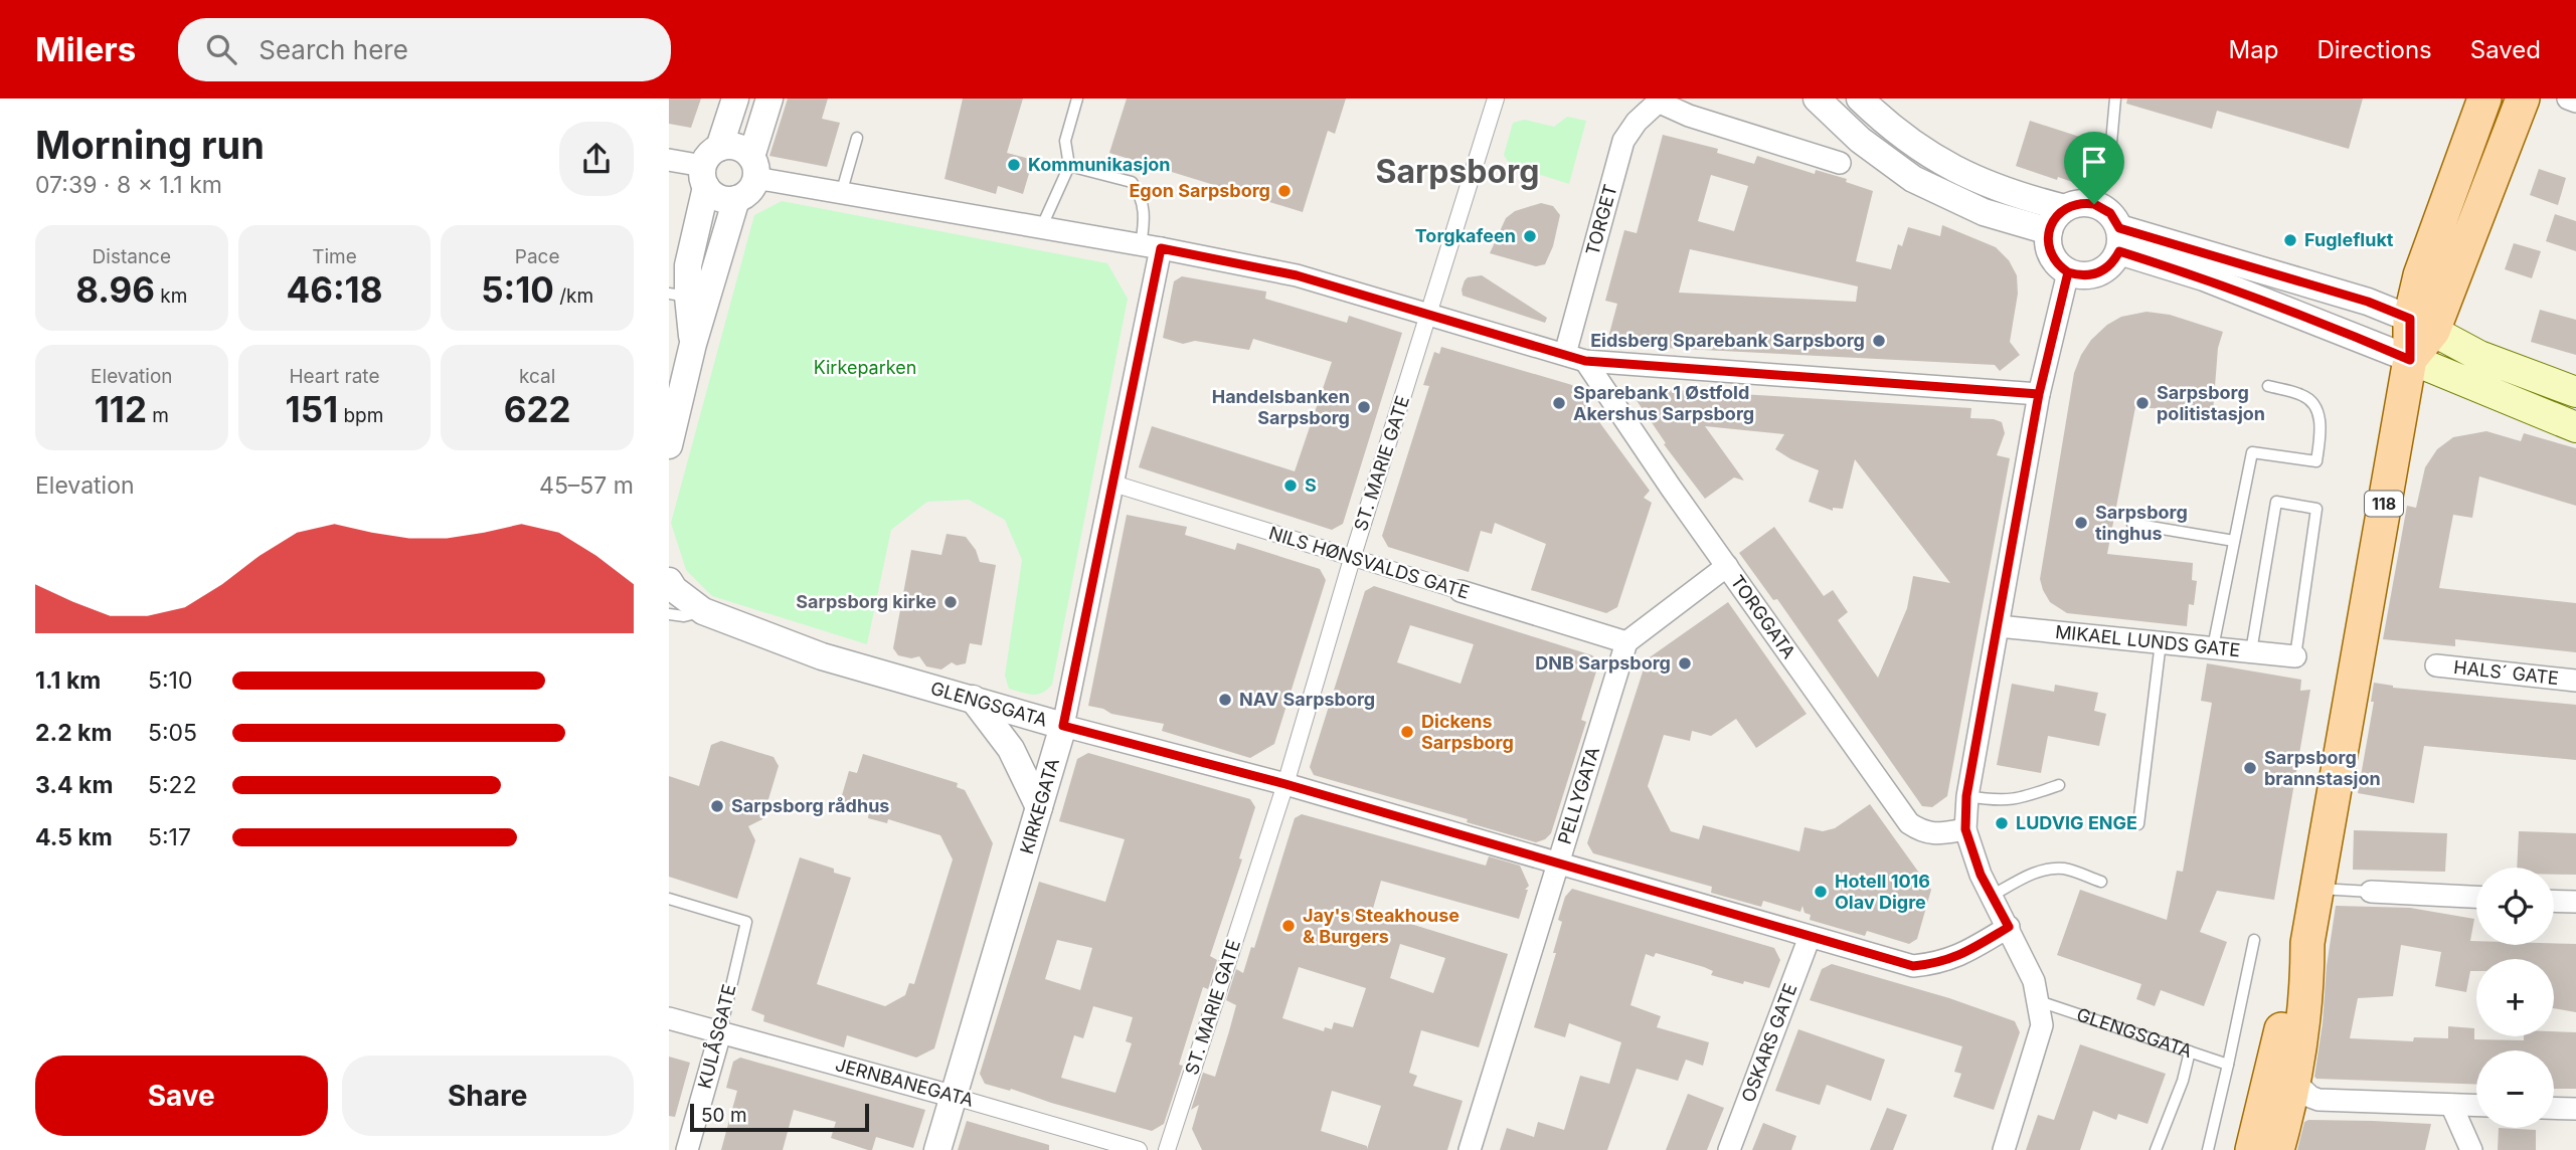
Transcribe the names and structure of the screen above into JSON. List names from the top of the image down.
{
  "streets": {
    "main road": ["118"],
    "street": [
      "TORGET",
      "ST. MARIE GATE",
      "NILS HØNSVALDS GATE",
      "TORGGATA",
      "MIKAEL LUNDS GATE",
      "HALS´ GATE",
      "GLENGSGATA",
      "PELLYGATA",
      "KIRKEGATA",
      "KULÅSGATE",
      "OSKARS GATE",
      "JERNBANEGATA"
    ]
  },
  "crossings": [
    ["TORGET", "TORGGATA"],
    ["ST. MARIE GATE", "NILS HØNSVALDS GATE"],
    ["ST. MARIE GATE", "GLENGSGATA"],
    ["NILS HØNSVALDS GATE", "PELLYGATA"],
    ["NILS HØNSVALDS GATE", "KIRKEGATA"],
    ["GLENGSGATA", "PELLYGATA"],
    ["GLENGSGATA", "KIRKEGATA"],
    ["GLENGSGATA", "OSKARS GATE"],
    ["KIRKEGATA", "JERNBANEGATA"],
    ["KULÅSGATE", "JERNBANEGATA"]
  ],
  "districts": ["Sarpsborg"],
  "parks": ["Kirkeparken"],
  "places": [
    "Kommunikasjon",
    "Egon Sarpsborg",
    "Torgkafeen",
    "Fugleflukt",
    "Eidsberg Sparebank Sarpsborg",
    "Sparebank 1 Østfold Akershus Sarpsborg",
    "Sarpsborg politistasjon",
    "Handelsbanken Sarpsborg",
    "S",
    "Sarpsborg tinghus",
    "Sarpsborg kirke",
    "DNB Sarpsborg",
    "NAV Sarpsborg",
    "Dickens Sarpsborg",
    "Sarpsborg brannstasjon",
    "Sarpsborg rådhus",
    "LUDVIG ENGE",
    "Hotell 1016 Olav Digre",
    "Jay's Steakhouse & Burgers"
  ],
  "scale_bar": "50 m",
  "page": {
    "header": "Milers",
    "search": "Search here",
    "nav": ["Map", "Directions", "Saved"],
    "heading": ["Morning run", "07:39 · 8 × 1.1 km"],
    "stats": [
      ["Distance", "8.96 km"],
      ["Time", "46:18"],
      ["Pace", "5:10 /km"],
      ["Elevation", "112 m"],
      ["Heart rate", "151 bpm"],
      ["kcal", "622"]
    ],
    "chart": ["Elevation", "45–57 m"],
    "list": [
      {
        "name": "1.1 km",
        "note": "5:10"
      },
      {
        "name": "2.2 km",
        "note": "5:05"
      },
      {
        "name": "3.4 km",
        "note": "5:22"
      },
      {
        "name": "4.5 km",
        "note": "5:17"
      }
    ],
    "map_buttons": ["+", "−"],
    "buttons": ["Save", "Share"],
    "scale": "50 m"
  }
}
